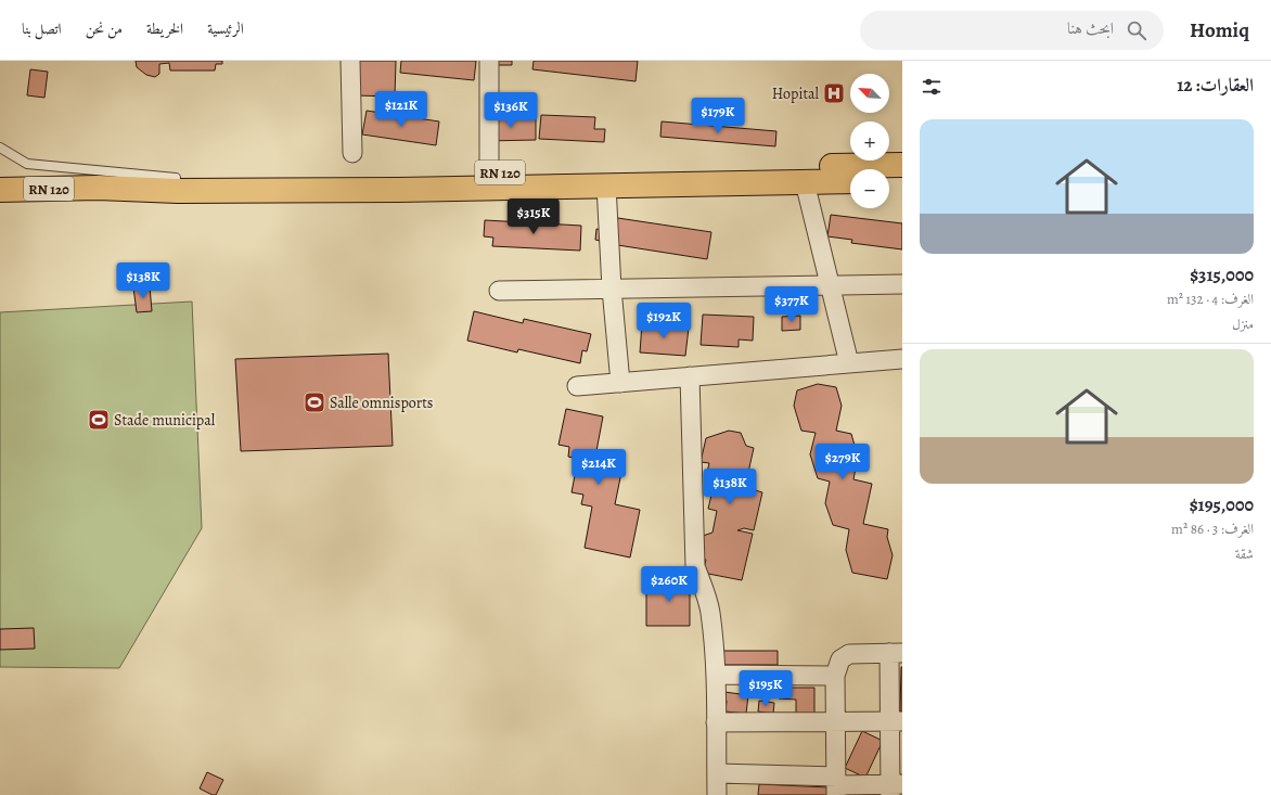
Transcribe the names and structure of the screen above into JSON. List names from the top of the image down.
{
  "streets": {
    "main road": ["RN 120"]
  },
  "places": {
    "hospital": ["Hopital"],
    "sports": ["Salle omnisports", "Stade municipal"]
  },
  "north": "top left",
  "page": {
    "header": "Homiq",
    "search": "ابحث هنا",
    "nav": [
      "الرئيسية",
      "الخريطة",
      "من نحن",
      "اتصل بنا"
    ],
    "heading": "العقارات: 12",
    "map_buttons": ["+", "−"],
    "price": [
      "$121K",
      "$136K",
      "$179K",
      "$315K",
      "$138K",
      "$377K",
      "$192K",
      "$279K",
      "$214K",
      "$138K",
      "$260K",
      "$195K"
    ],
    "list": [
      {
        "name": "$315,000",
        "note": "الغرف: 4 · 132 m² · منزل"
      },
      {
        "name": "$195,000",
        "note": "الغرف: 3 · 86 m² · شقة"
      }
    ]
  }
}
